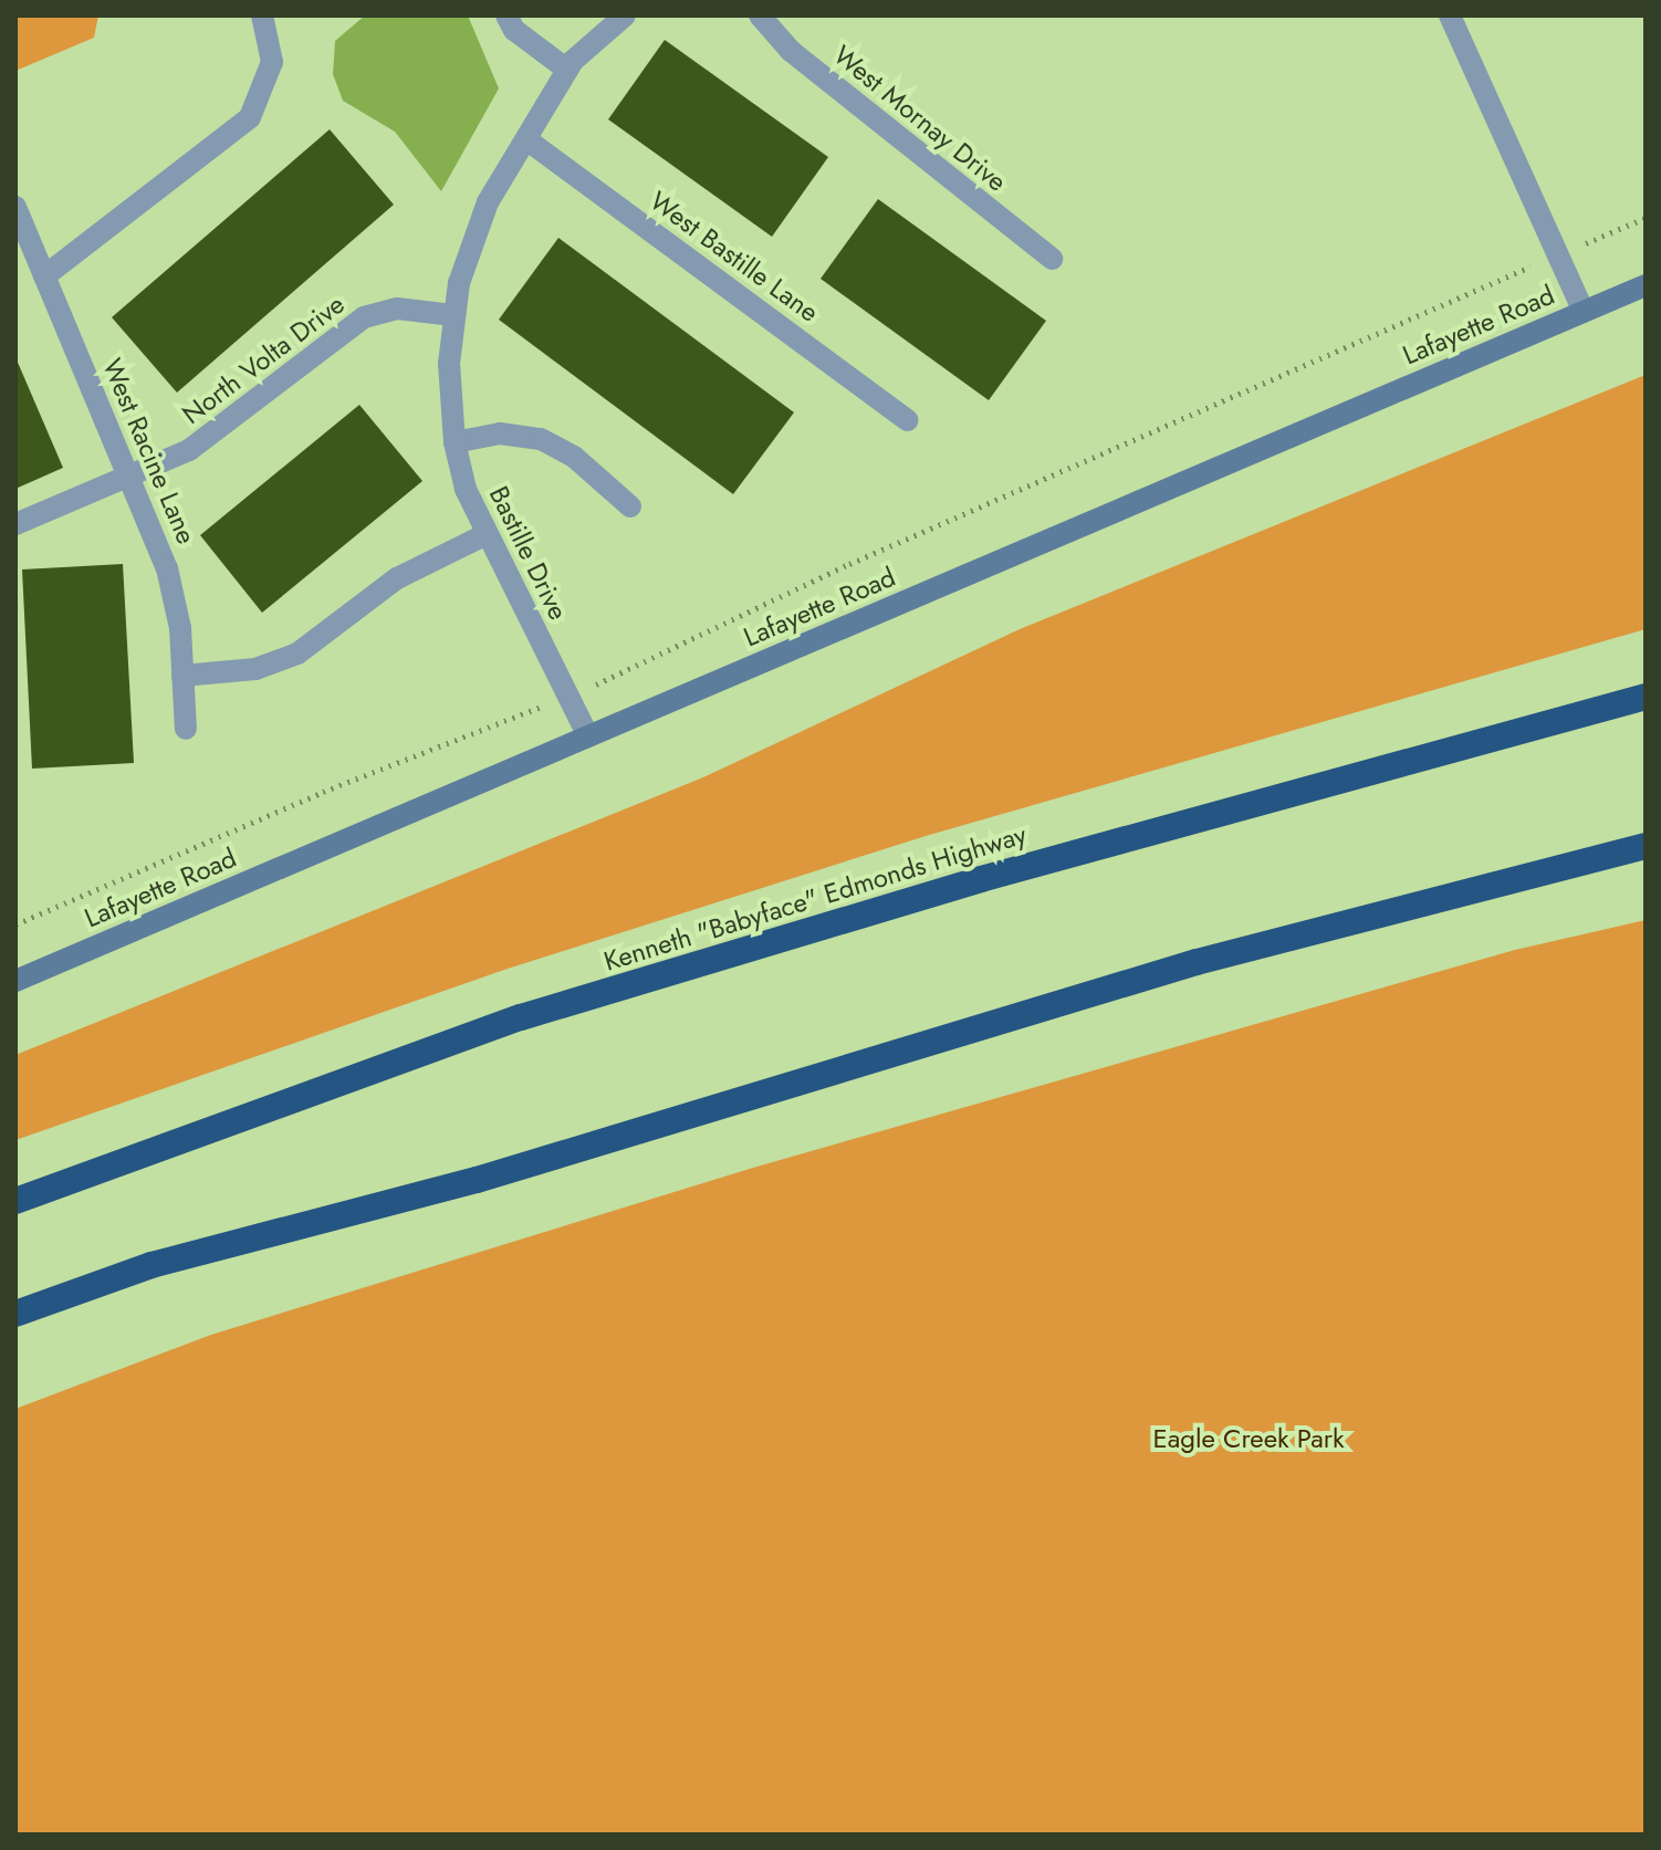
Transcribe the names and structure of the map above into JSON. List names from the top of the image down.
{
  "streets": {
    "highway": ["Kenneth \"Babyface\" Edmonds Highway"],
    "main road": ["Lafayette Road"],
    "street": [
      "West Mornay Drive",
      "West Bastille Lane",
      "North Volta Drive",
      "West Racine Lane",
      "Bastille Drive"
    ]
  },
  "crossings": [
    ["West Bastille Lane", "Bastille Drive"],
    ["Lafayette Road", "Bastille Drive"],
    ["North Volta Drive", "West Racine Lane"],
    ["North Volta Drive", "Bastille Drive"]
  ],
  "parks": ["Eagle Creek Park"]
}
